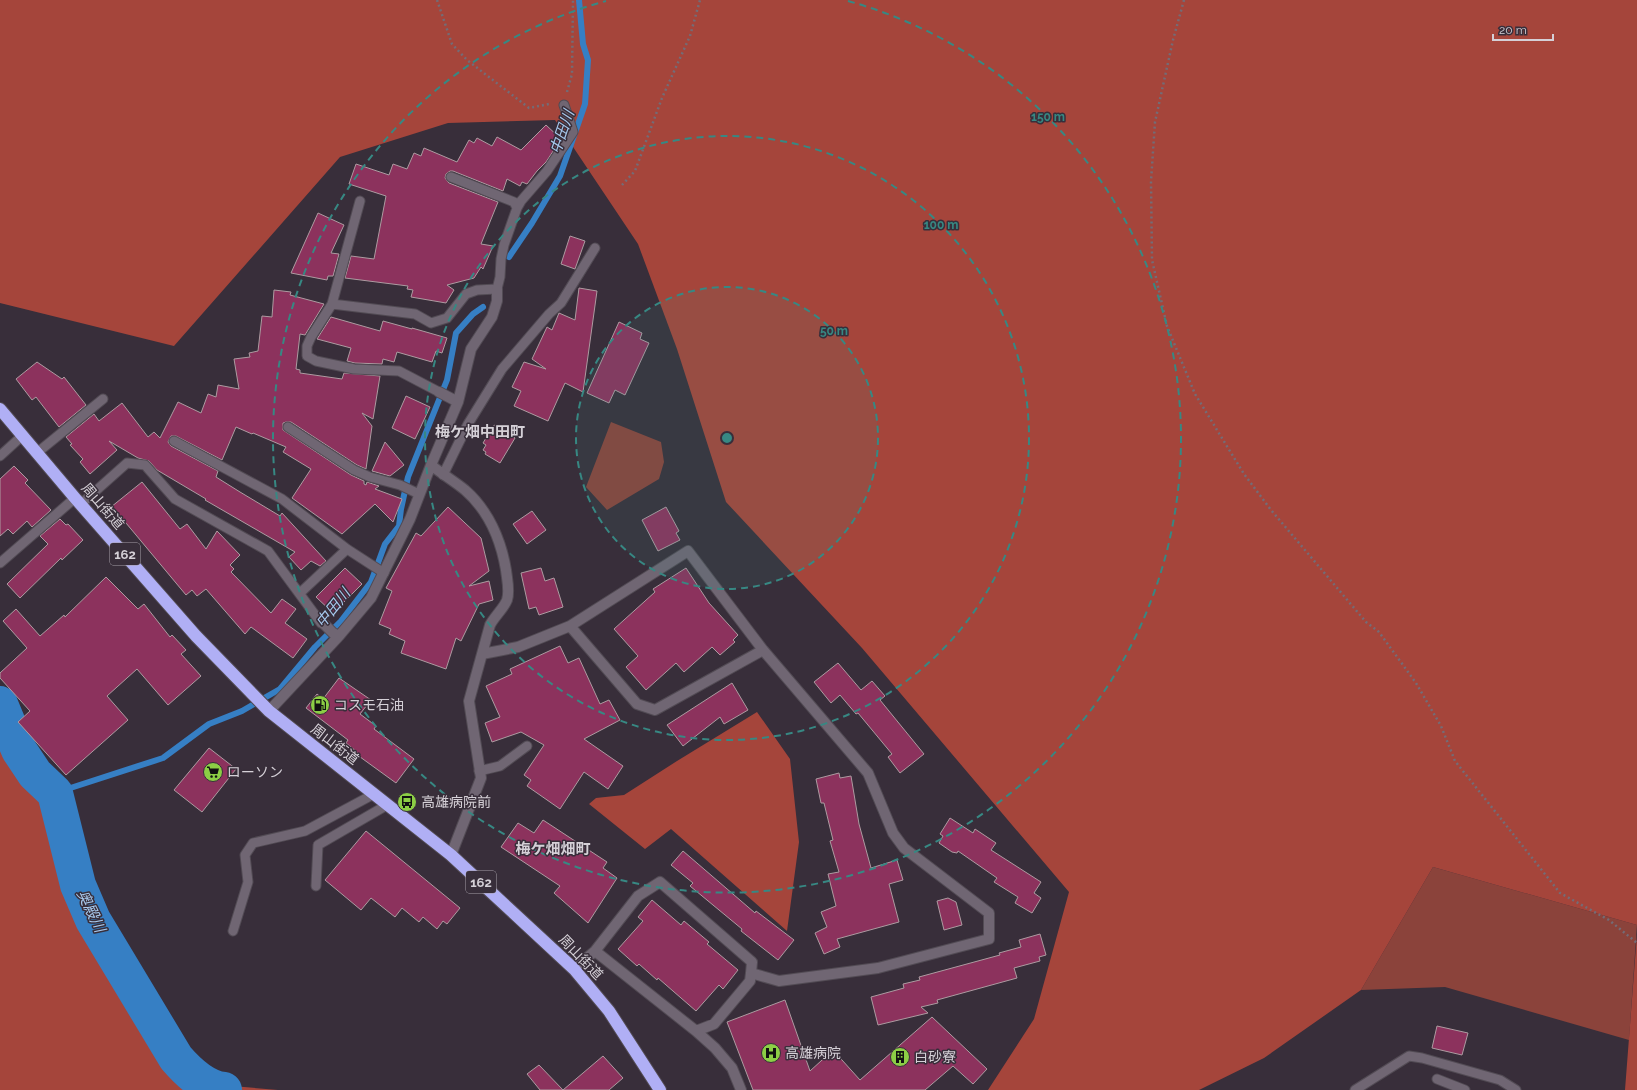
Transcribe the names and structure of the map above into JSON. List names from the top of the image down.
{
  "streets": {
    "highway": ["周山街道", "162"]
  },
  "districts": ["梅ケ畑中田町", "梅ケ畑畑町"],
  "water": ["中田川", "奥殿川"],
  "places": {
    "fuel station": ["コスモ石油"],
    "supermarket": ["ローソン"],
    "bus stop": ["高雄病院前"],
    "hospital": ["高雄病院"],
    "building": ["白砂寮"]
  },
  "scale_bar": "20 m",
  "rings": ["150 m", "100 m", "50 m"]
}
